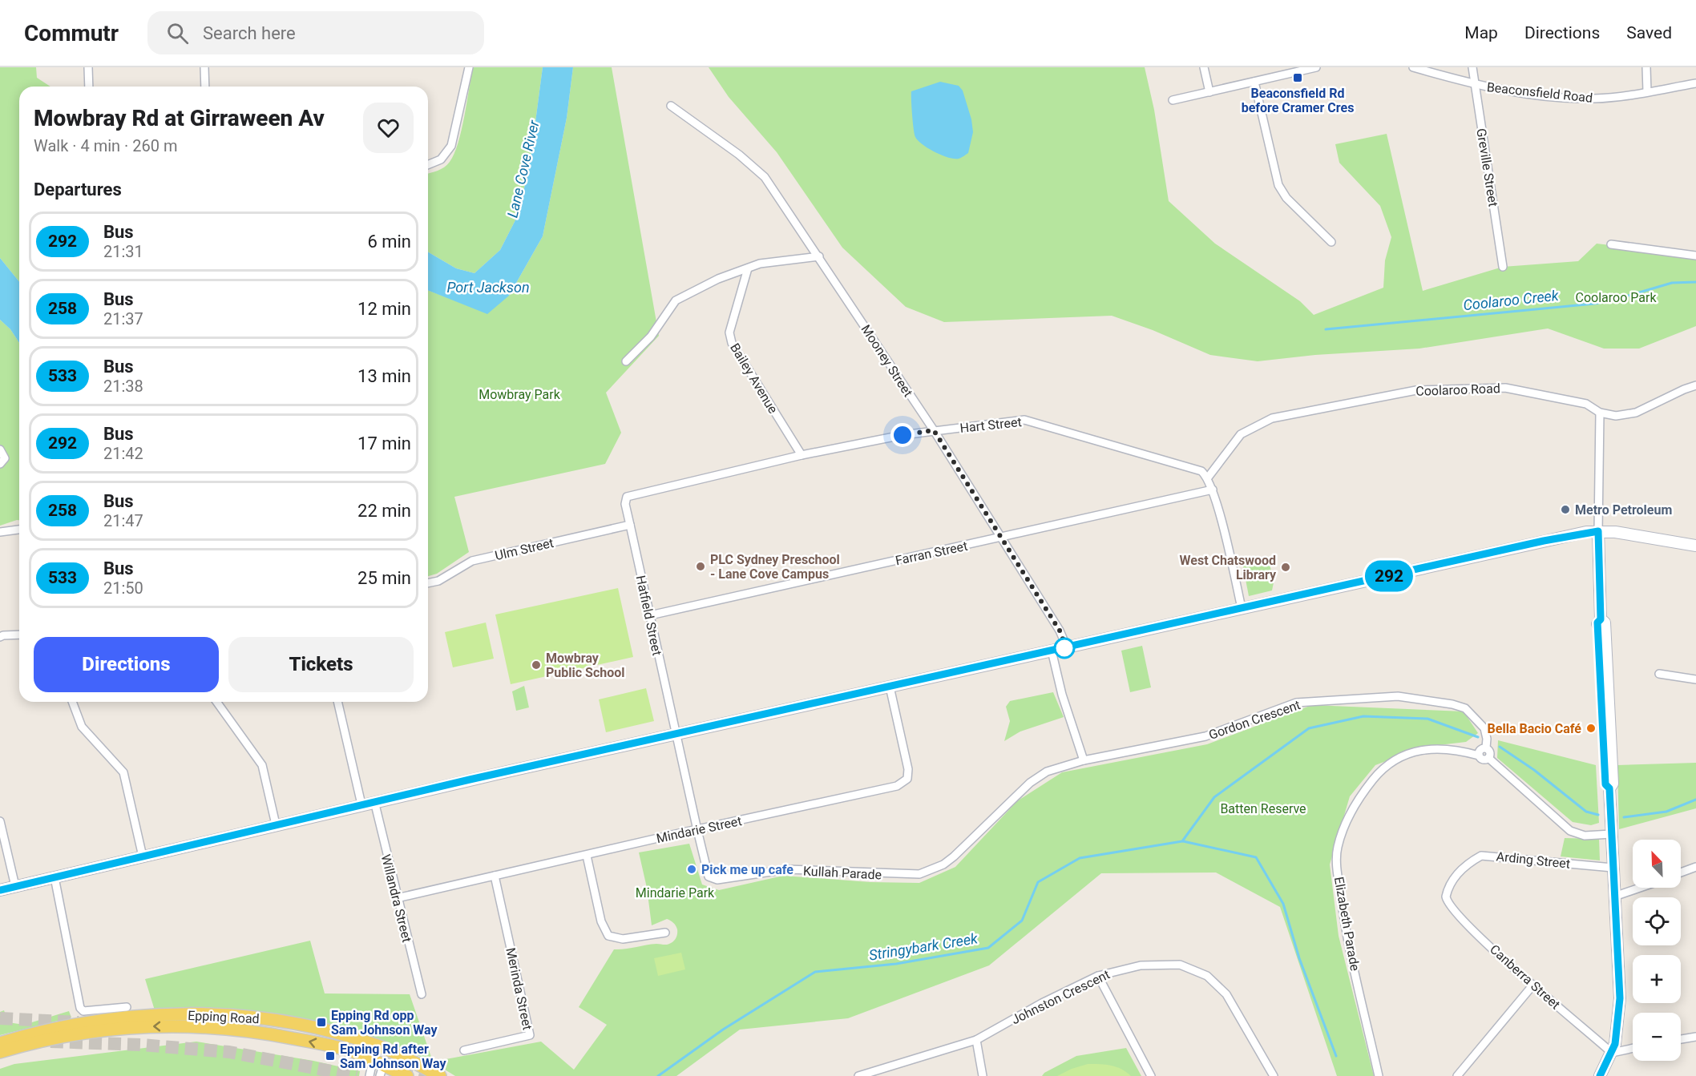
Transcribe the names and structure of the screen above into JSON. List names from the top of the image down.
{
  "streets": {
    "main road": ["Epping Road"],
    "street": [
      "Beaconsfield Road",
      "Greville Street",
      "Mooney Street",
      "Bailey Avenue",
      "Coolaroo Road",
      "Hart Street",
      "Ulm Street",
      "Farran Street",
      "Hatfield Street",
      "Gordon Crescent",
      "Mindarie Street",
      "Arding Street",
      "Kullah Parade",
      "Willandra Street",
      "Elizabeth Parade",
      "Canberra Street",
      "Merinda Street",
      "Johnston Crescent"
    ]
  },
  "crossings": [
    ["Beaconsfield Road", "Greville Street"],
    ["Mooney Street", "Hart Street"],
    ["Mooney Street", "Farran Street"],
    ["Bailey Avenue", "Hart Street"],
    ["Coolaroo Road", "Hart Street"],
    ["Hart Street", "Hatfield Street"],
    ["Ulm Street", "Hatfield Street"],
    ["Farran Street", "Hatfield Street"],
    ["Hatfield Street", "Kullah Parade"],
    ["Gordon Crescent", "Kullah Parade"],
    ["Gordon Crescent", "Elizabeth Parade"],
    ["Mindarie Street", "Kullah Parade"],
    ["Mindarie Street", "Willandra Street"],
    ["Mindarie Street", "Merinda Street"],
    ["Arding Street", "Canberra Street"]
  ],
  "water": [
    "Lane Cove River",
    "Port Jackson",
    "Coolaroo Creek",
    "Stringybark Creek"
  ],
  "parks": [
    "Coolaroo Park",
    "Mowbray Park",
    "Batten Reserve",
    "Mindarie Park"
  ],
  "places": {
    "transit": ["Beaconsfield Rd before Cramer Cres", "Epping Rd opp Sam Johnson Way", "Epping Rd after Sam Johnson Way"],
    "other": [
      "Metro Petroleum",
      "PLC Sydney Preschool - Lane Cove Campus",
      "West Chatswood Library",
      "Mowbray Public School",
      "Bella Bacio Café",
      "Pick me up cafe"
    ]
  },
  "lines": ["bus line 292"],
  "north": "top left",
  "page": {
    "header": "Commutr",
    "search": "Search here",
    "nav": ["Map", "Directions", "Saved"],
    "on_map": "292",
    "heading": [
      ["Mowbray Rd at Girraween Av", "Walk · 4 min · 260 m"],
      "Departures"
    ],
    "list": [
      {
        "mark": "292",
        "name": "Bus",
        "note": "21:31",
        "value": "6 min"
      },
      {
        "mark": "258",
        "name": "Bus",
        "note": "21:37",
        "value": "12 min"
      },
      {
        "mark": "533",
        "name": "Bus",
        "note": "21:38",
        "value": "13 min"
      },
      {
        "mark": "292",
        "name": "Bus",
        "note": "21:42",
        "value": "17 min"
      },
      {
        "mark": "258",
        "name": "Bus",
        "note": "21:47",
        "value": "22 min"
      },
      {
        "mark": "533",
        "name": "Bus",
        "note": "21:50",
        "value": "25 min"
      }
    ],
    "buttons": ["Directions", "Tickets"],
    "map_buttons": ["+", "−"]
  }
}
